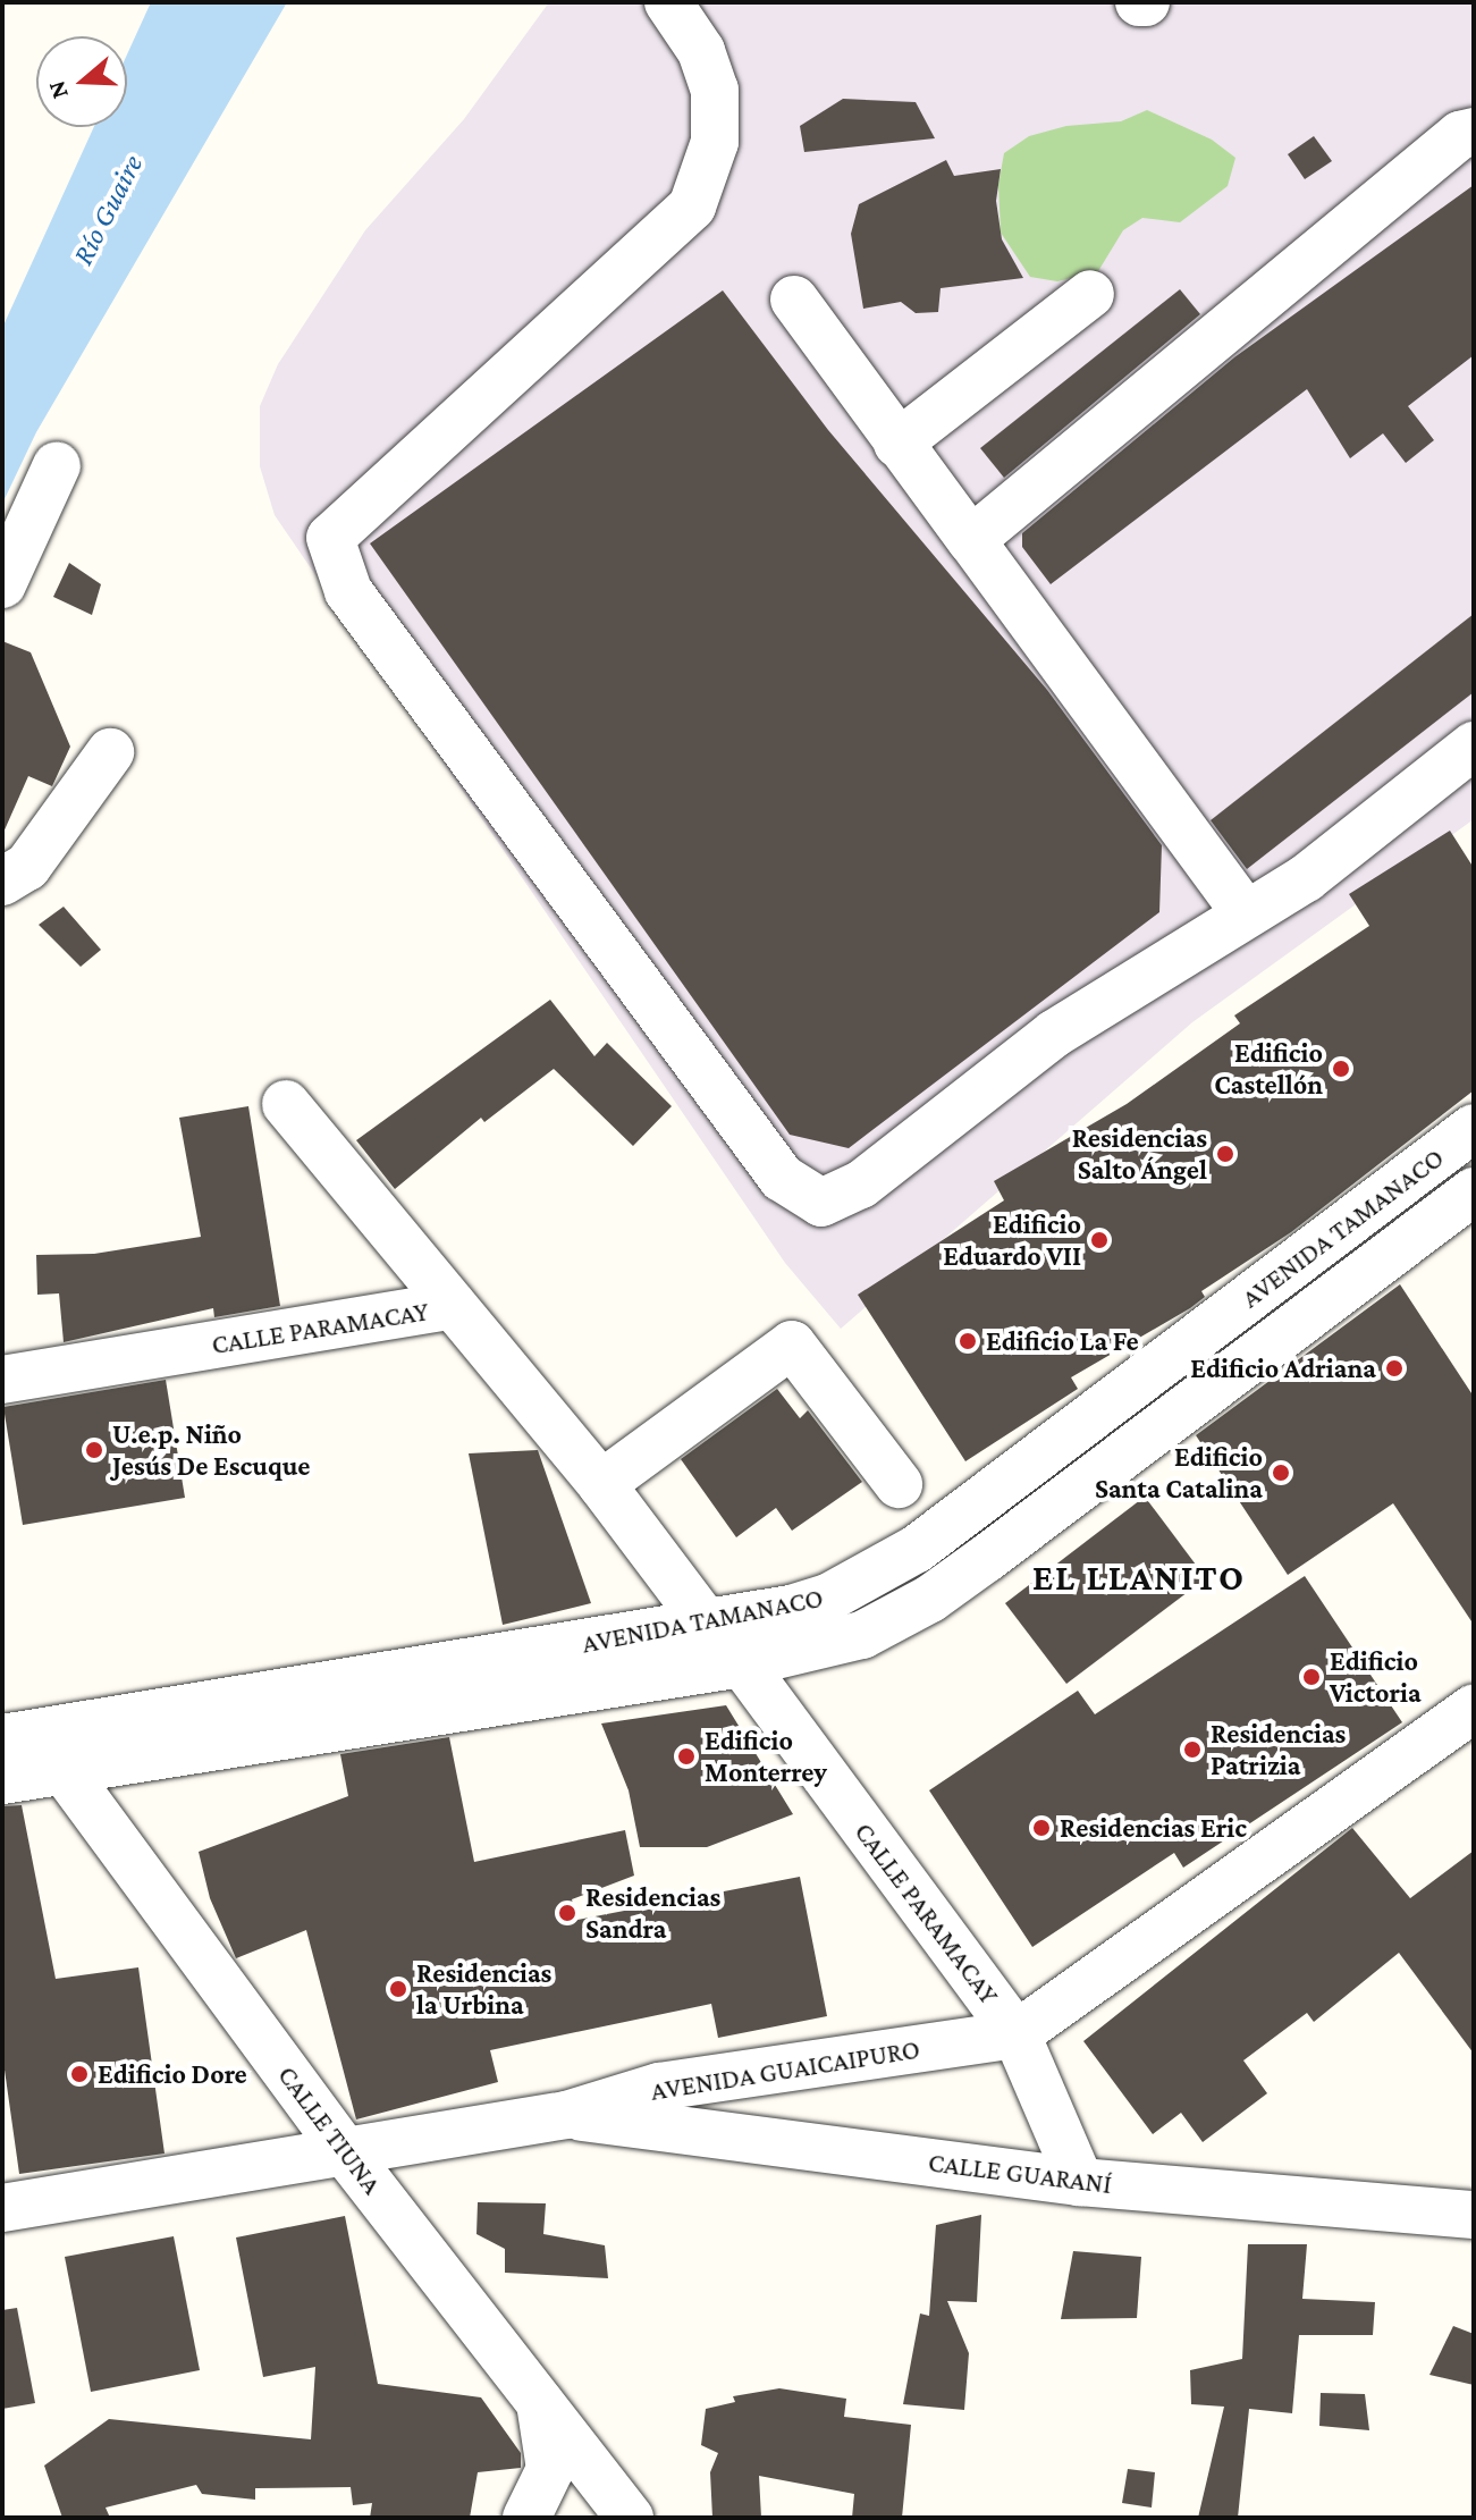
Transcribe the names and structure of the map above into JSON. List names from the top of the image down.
{
  "streets": {
    "street": [
      "AVENIDA TAMANACO",
      "CALLE PARAMACAY",
      "AVENIDA GUAICAIPURO",
      "CALLE TIUNA",
      "CALLE GUARANÍ"
    ]
  },
  "crossings": [
    ["AVENIDA TAMANACO", "CALLE PARAMACAY"],
    ["AVENIDA TAMANACO", "CALLE TIUNA"],
    ["CALLE PARAMACAY", "AVENIDA GUAICAIPURO"],
    ["CALLE PARAMACAY", "CALLE GUARANÍ"],
    ["AVENIDA GUAICAIPURO", "CALLE TIUNA"],
    ["AVENIDA GUAICAIPURO", "CALLE GUARANÍ"]
  ],
  "districts": ["EL LLANITO"],
  "water": ["Río Guaire"],
  "places": [
    "Edificio Castellón",
    "Residencias Salto Ángel",
    "Edificio Eduardo VII",
    "Edificio La Fe",
    "Edificio Adriana",
    "U.e.p. Niño Jesús De Escuque",
    "Edificio Santa Catalina",
    "Edificio Victoria",
    "Residencias Patrizia",
    "Edificio Monterrey",
    "Residencias Eric",
    "Residencias Sandra",
    "Residencias la Urbina",
    "Edificio Dore"
  ],
  "north": "left"
}
